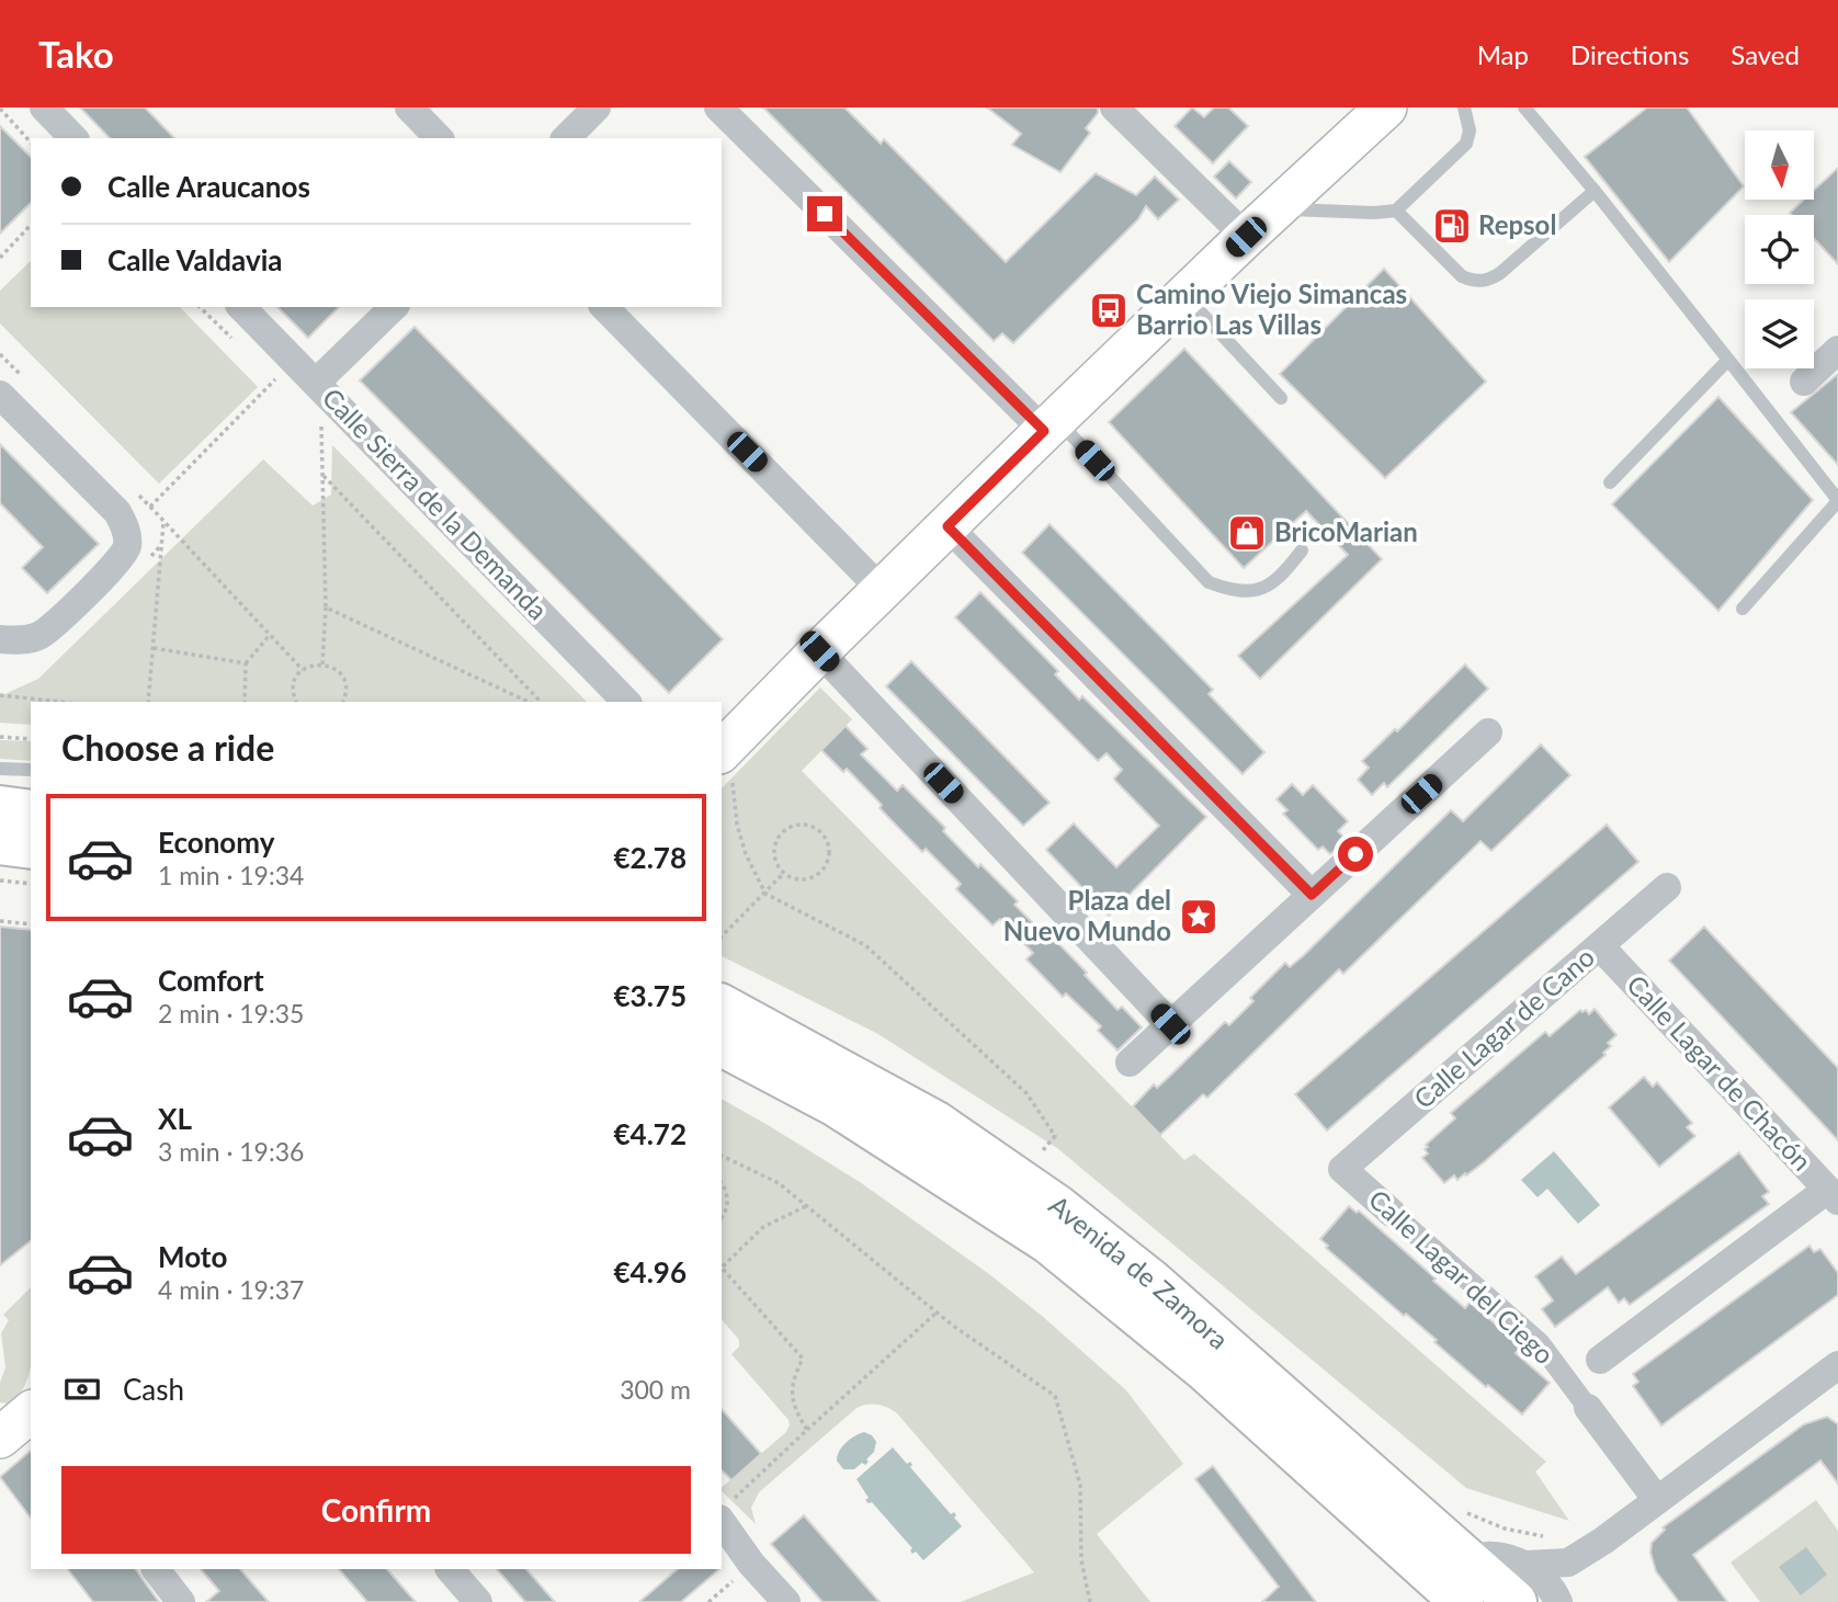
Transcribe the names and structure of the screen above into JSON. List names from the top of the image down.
{
  "streets": {
    "highway": ["Avenida de Zamora"],
    "street": [
      "Calle Sierra de la Demanda",
      "Calle Lagar de Cano",
      "Calle Lagar de Chacón",
      "Calle Lagar del Ciego"
    ]
  },
  "crossings": [
    ["Calle Lagar de Cano", "Calle Lagar de Chacón"],
    ["Calle Lagar de Cano", "Calle Lagar del Ciego"]
  ],
  "places": {
    "fuel station": ["Repsol"],
    "bus stop": ["Camino Viejo Simancas Barrio Las Villas"],
    "shop": ["BricoMarian"],
    "place": ["Plaza del Nuevo Mundo"]
  },
  "north": "bottom",
  "page": {
    "header": "Tako",
    "nav": ["Map", "Directions", "Saved"],
    "banner": ["Calle Araucanos", "Calle Valdavia"],
    "heading": "Choose a ride",
    "list": [
      {
        "name": "Economy",
        "note": "1 min · 19:34",
        "value": "€2.78"
      },
      {
        "name": "Comfort",
        "note": "2 min · 19:35",
        "value": "€3.75"
      },
      {
        "name": "XL",
        "note": "3 min · 19:36",
        "value": "€4.72"
      },
      {
        "name": "Moto",
        "note": "4 min · 19:37",
        "value": "€4.96"
      }
    ],
    "pay": ["Cash", "300 m"],
    "buttons": "Confirm"
  }
}
